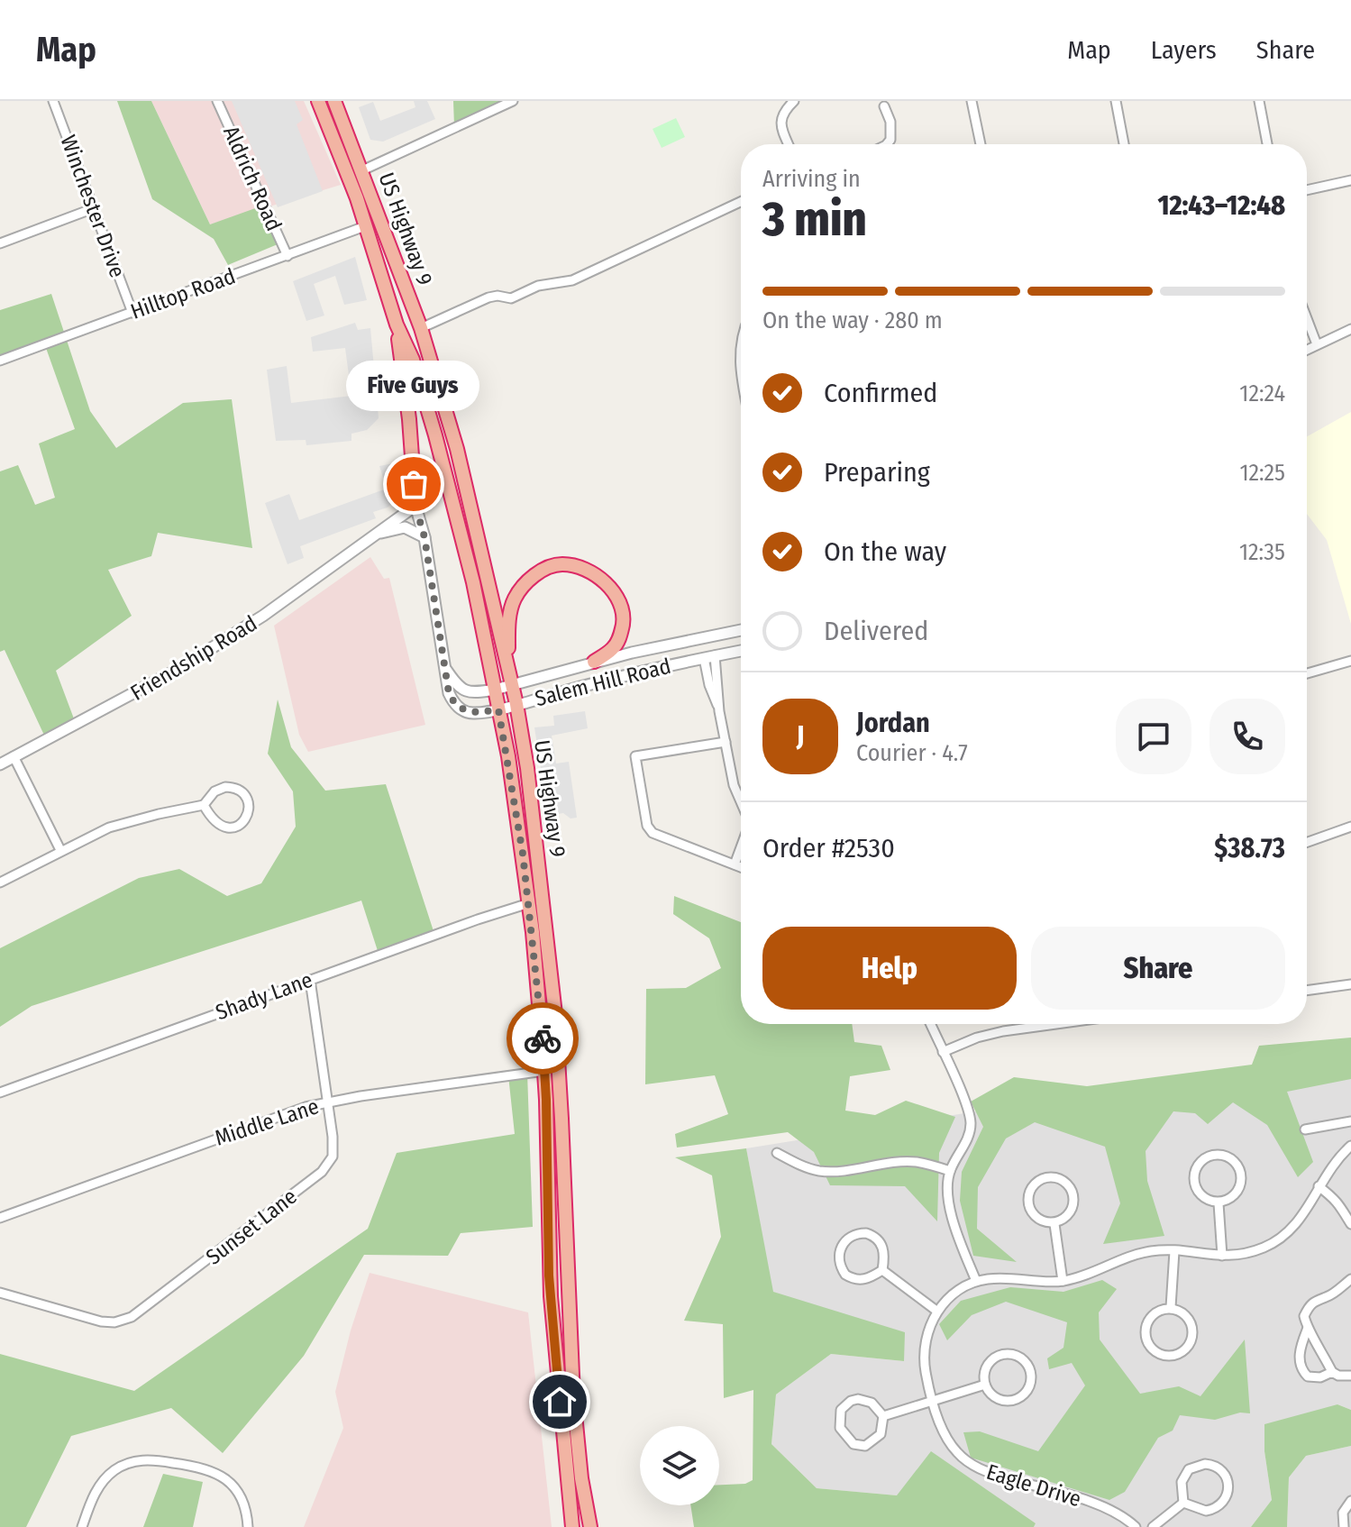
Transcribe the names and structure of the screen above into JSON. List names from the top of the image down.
{
  "streets": {
    "highway": ["US Highway 9"],
    "street": [
      "Aldrich Road",
      "Winchester Drive",
      "Hilltop Road",
      "Friendship Road",
      "Salem Hill Road",
      "Shady Lane",
      "Middle Lane",
      "Sunset Lane",
      "Eagle Drive"
    ]
  },
  "crossings": [
    ["Aldrich Road", "Hilltop Road"],
    ["Winchester Drive", "Hilltop Road"],
    ["US Highway 9", "Hilltop Road"],
    ["US Highway 9", "Salem Hill Road"],
    ["US Highway 9", "Shady Lane"],
    ["US Highway 9", "Middle Lane"],
    ["Friendship Road", "Salem Hill Road"],
    ["Shady Lane", "Sunset Lane"],
    ["Middle Lane", "Sunset Lane"]
  ],
  "places": ["Five Guys"],
  "page": {
    "header": "Map",
    "nav": ["Map", "Layers", "Share"],
    "heading": ["3 min", "Arriving in", "12:43–12:48"],
    "panel": [
      "Jordan",
      "Courier · 4.7",
      "Order #2530",
      "$38.73"
    ],
    "bar": "On the way · 280 m",
    "list": [
      ["Confirmed", "12:24"],
      ["Preparing", "12:25"],
      ["On the way", "12:35"],
      "Delivered"
    ],
    "bubble": "Five Guys",
    "round": "J",
    "buttons": ["Help", "Share"]
  }
}
